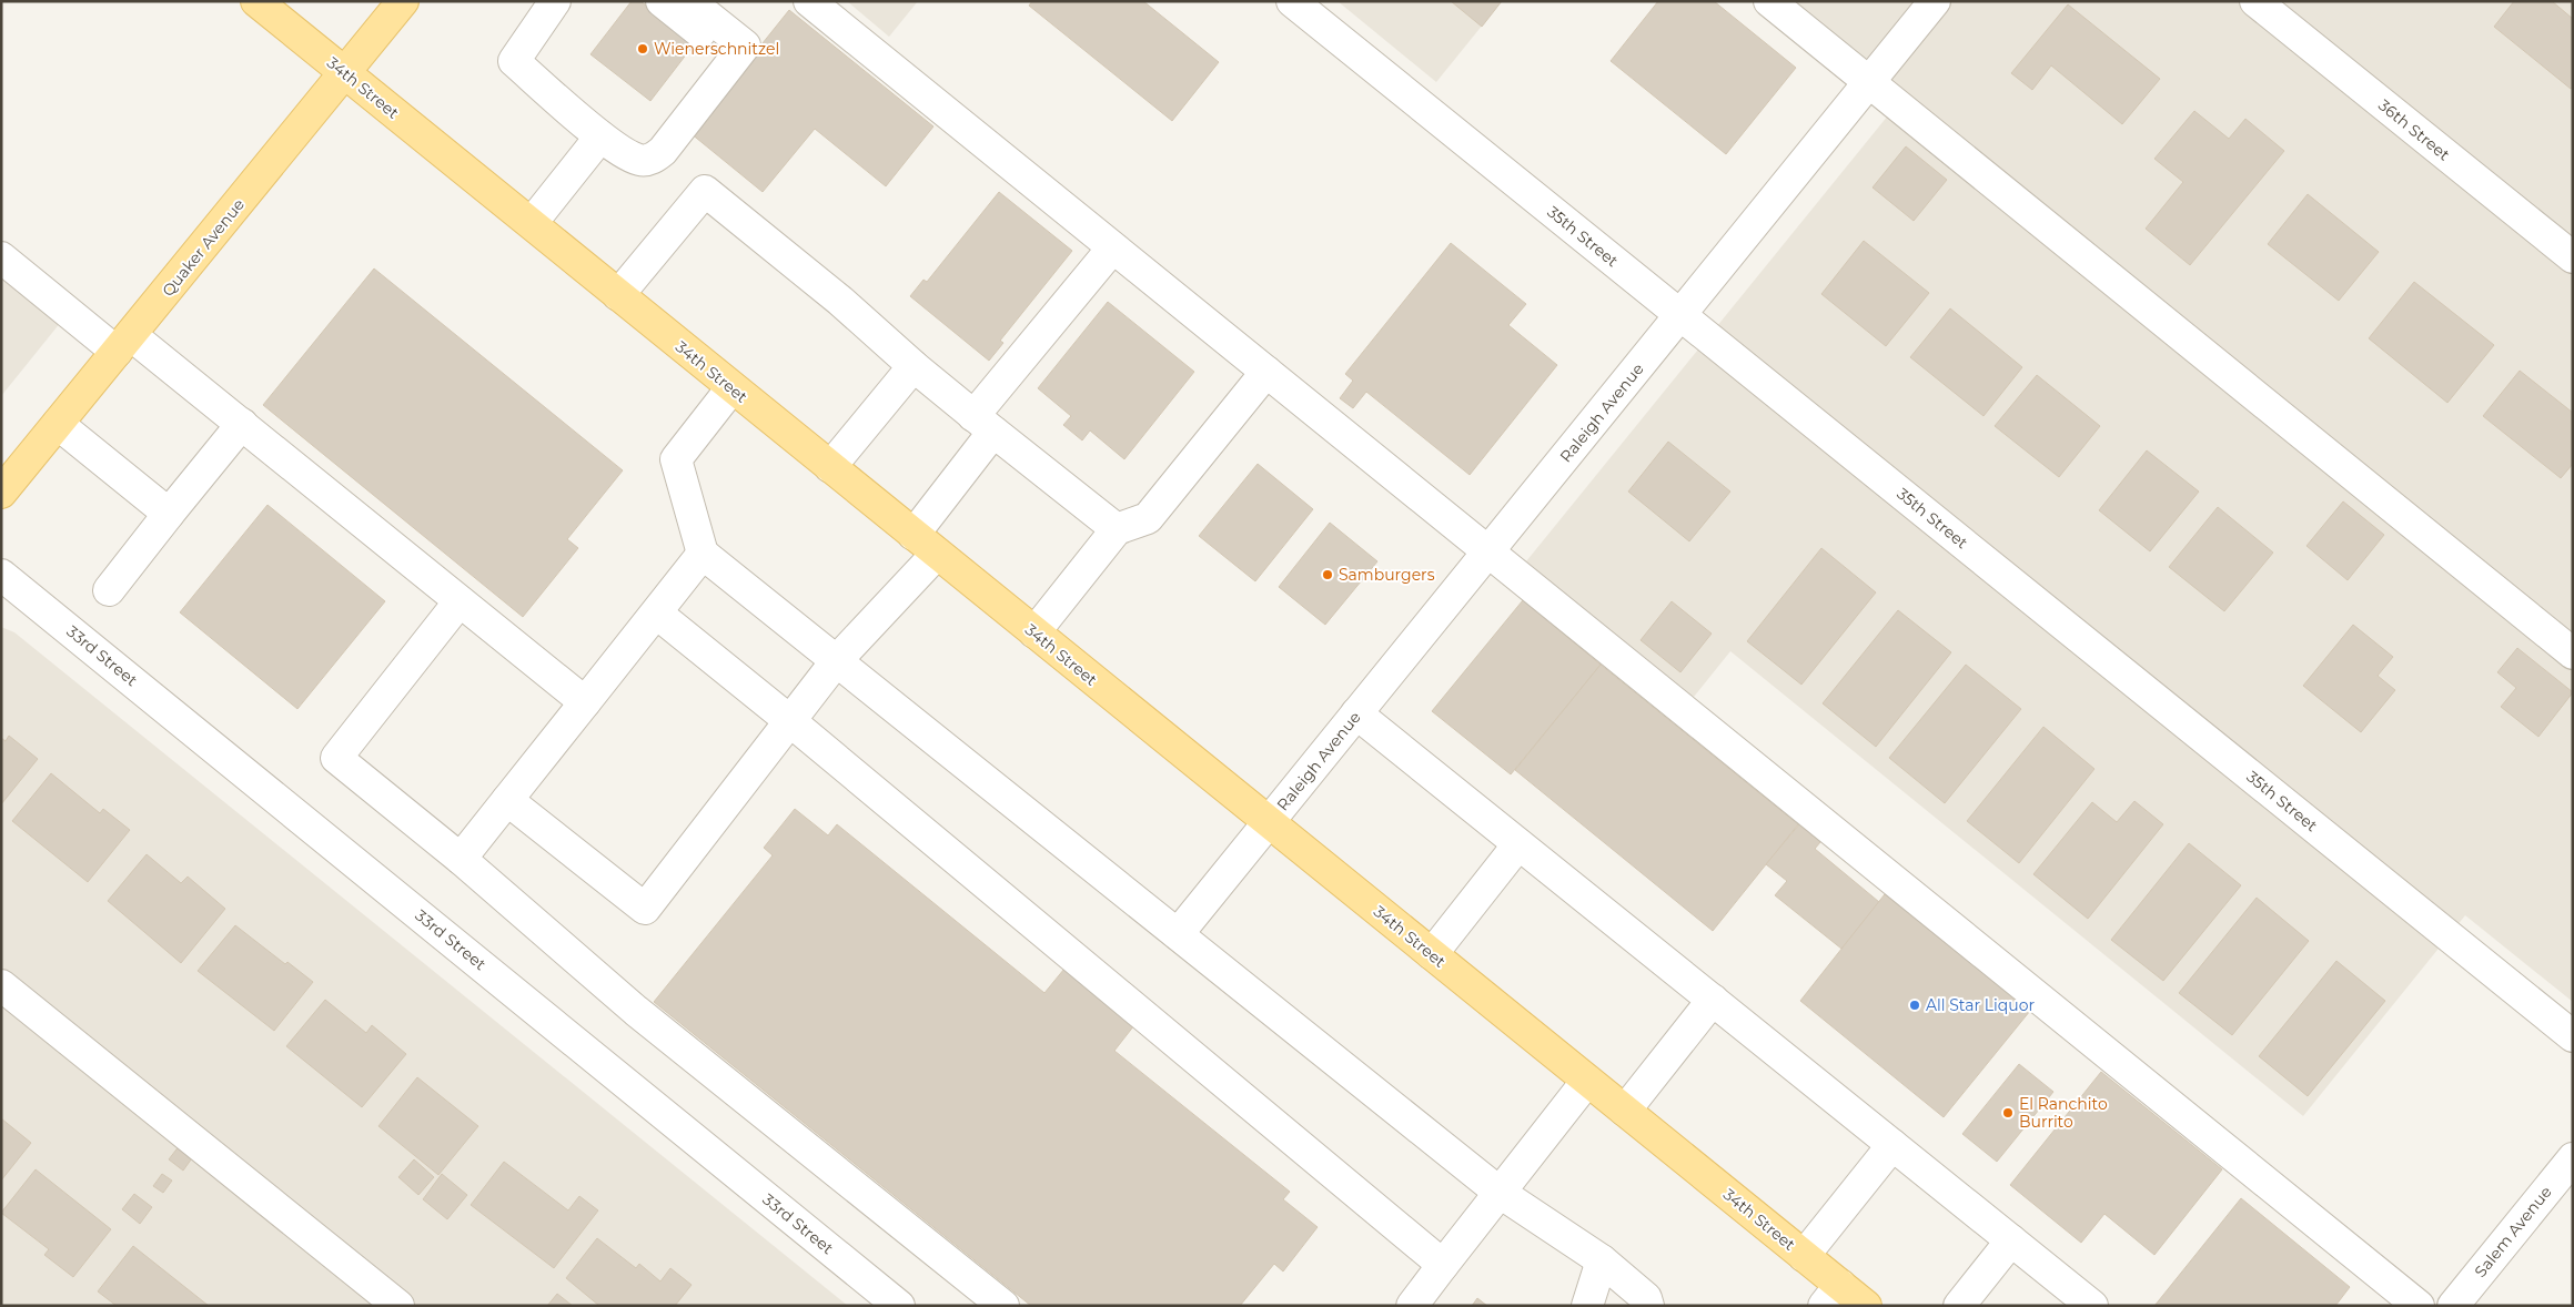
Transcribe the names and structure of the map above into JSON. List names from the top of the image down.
{
  "streets": {
    "main road": ["34th Street", "Quaker Avenue"],
    "street": [
      "36th Street",
      "35th Street",
      "Raleigh Avenue",
      "33rd Street",
      "Salem Avenue"
    ]
  },
  "crossings": [
    ["34th Street", "Quaker Avenue"],
    ["34th Street", "Raleigh Avenue"],
    ["35th Street", "Raleigh Avenue"]
  ],
  "places": [
    "Wienerschnitzel",
    "Samburgers",
    "All Star Liquor",
    "El Ranchito Burrito"
  ]
}
